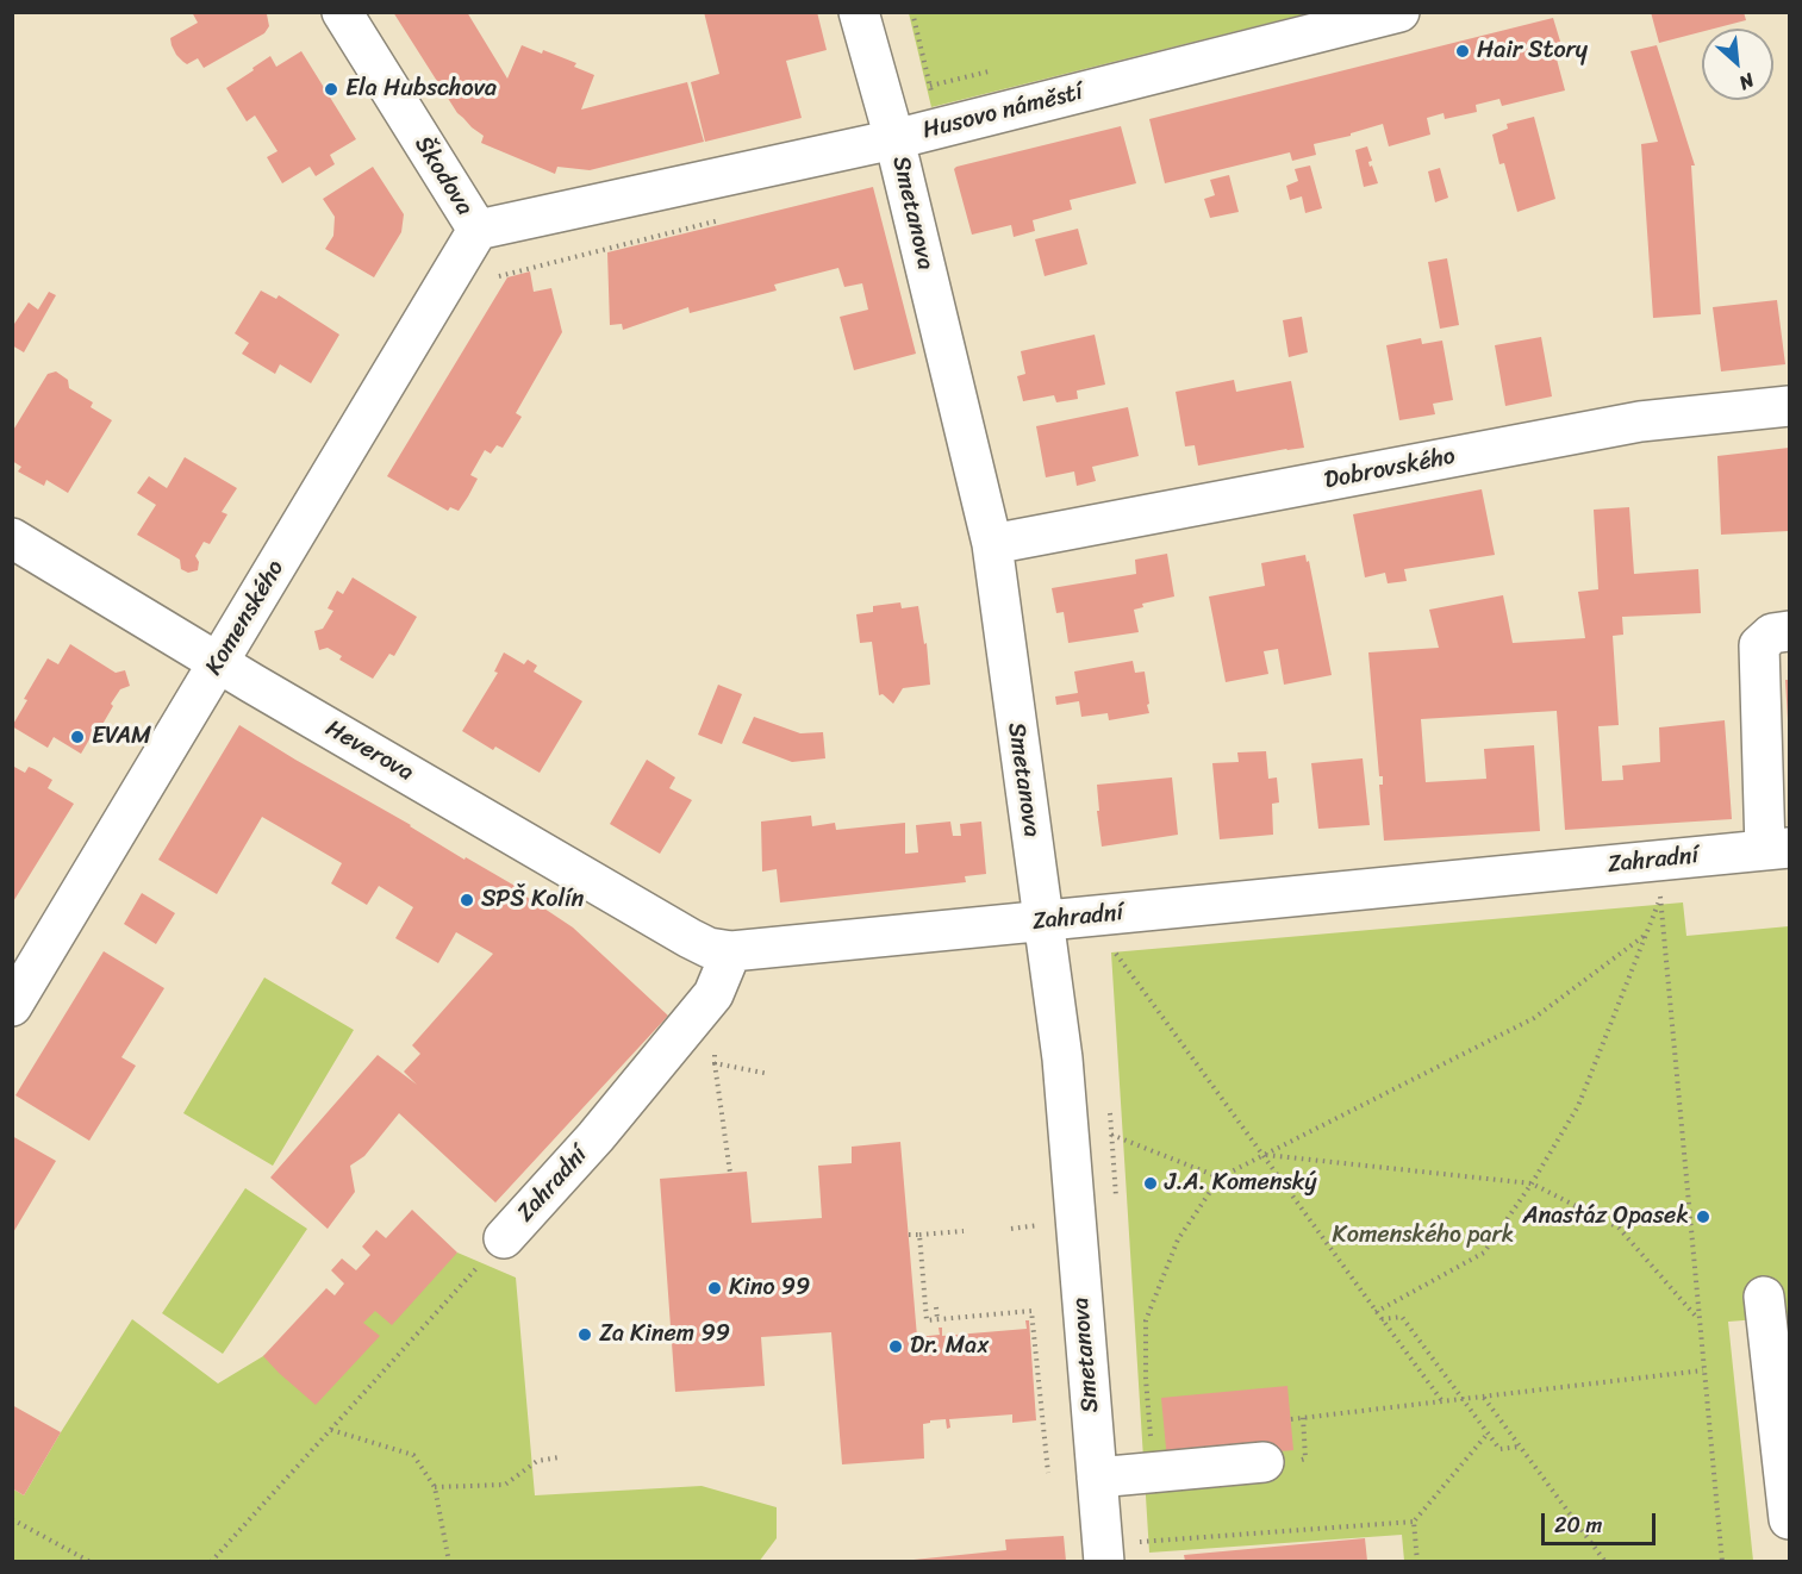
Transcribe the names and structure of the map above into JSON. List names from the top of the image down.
{
  "streets": {
    "street": [
      "Husovo náměstí",
      "Škodova",
      "Smetanova",
      "Dobrovského",
      "Komenského",
      "Heverova",
      "Zahradní"
    ]
  },
  "crossings": [
    ["Husovo náměstí", "Škodova"],
    ["Husovo náměstí", "Smetanova"],
    ["Husovo náměstí", "Komenského"],
    ["Škodova", "Komenského"],
    ["Smetanova", "Dobrovského"],
    ["Smetanova", "Zahradní"],
    ["Komenského", "Heverova"],
    ["Heverova", "Zahradní"]
  ],
  "parks": ["Komenského park"],
  "places": [
    "Hair Story",
    "Ela Hubschova",
    "EVAM",
    "SPŠ Kolín",
    "J.A. Komenský",
    "Anastáz Opasek",
    "Kino 99",
    "Za Kinem 99",
    "Dr. Max"
  ],
  "scale_bar": "20 m",
  "north": "bottom right"
}
